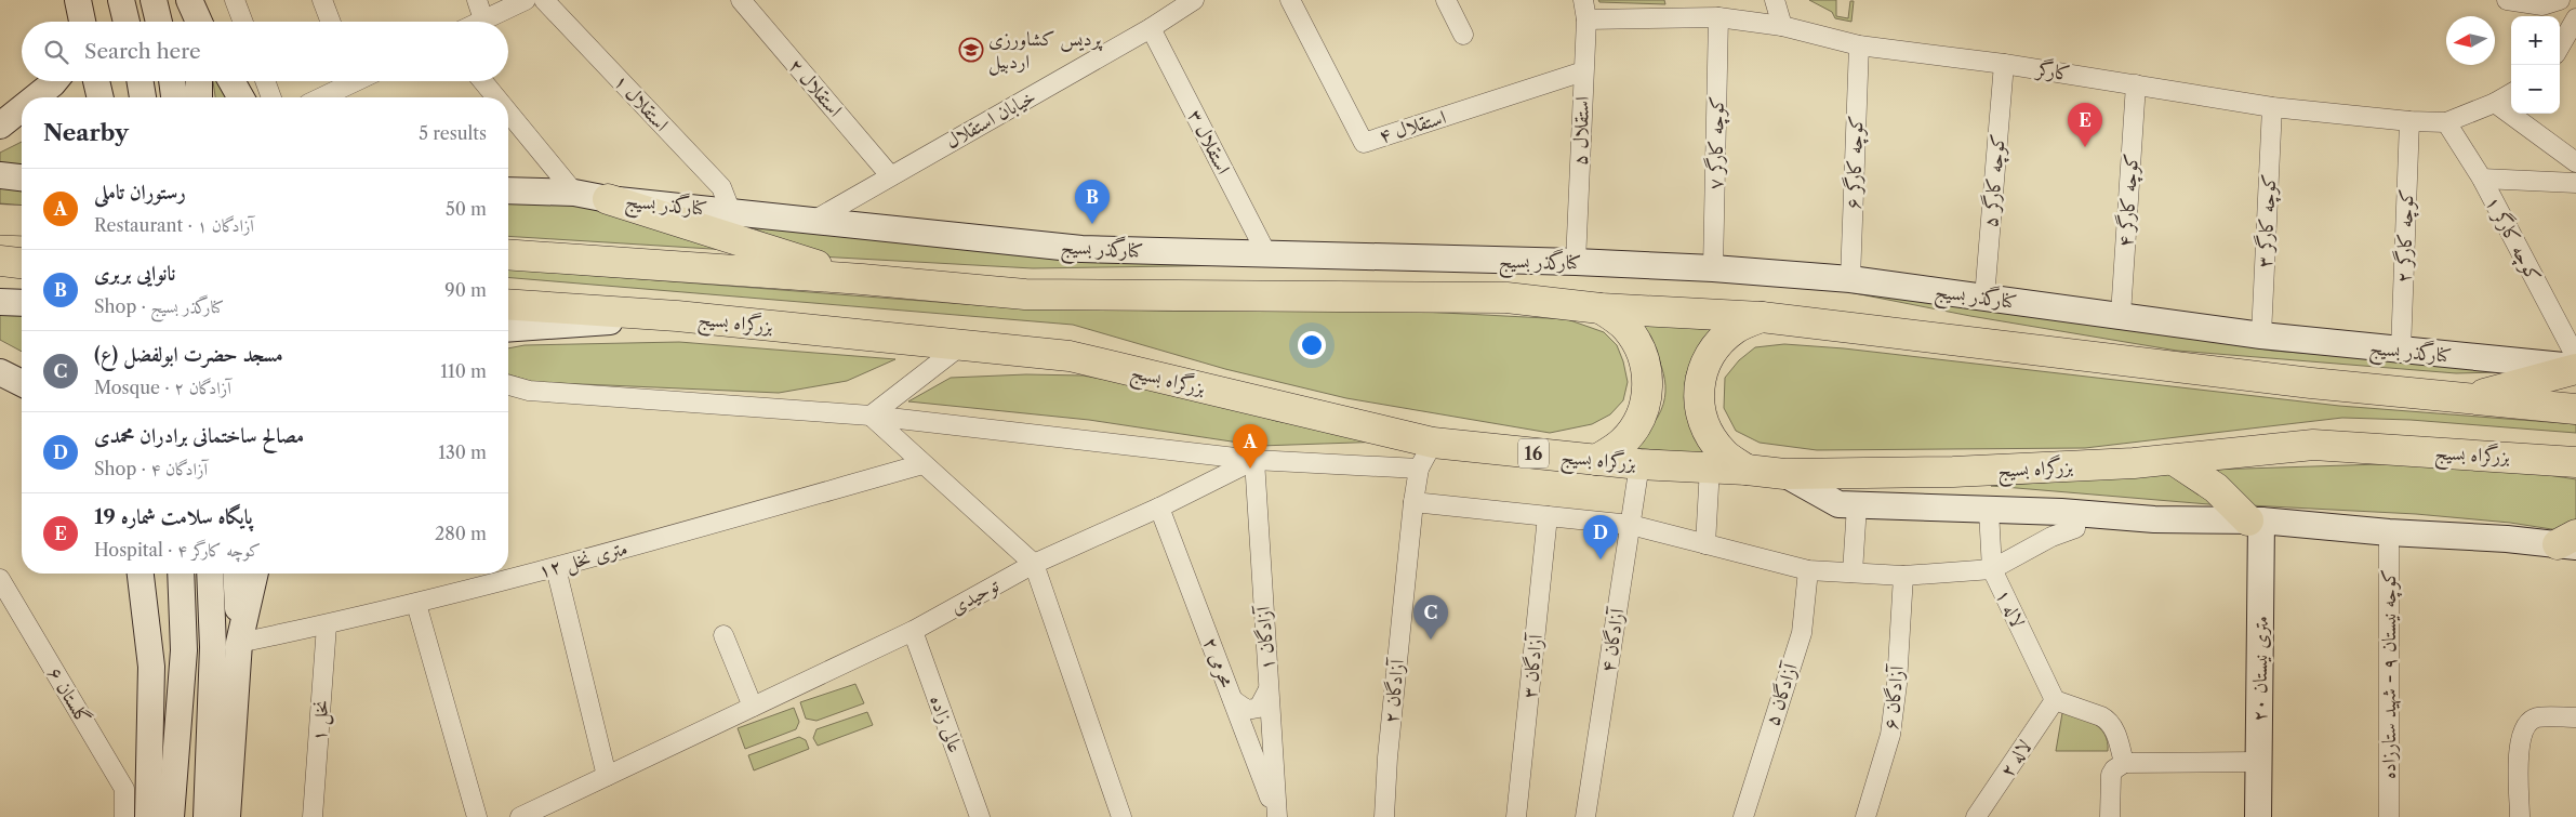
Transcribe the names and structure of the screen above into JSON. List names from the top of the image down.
{
  "streets": {
    "highway": ["بزرگراه بسیج", "16"],
    "main road": ["کنارگذر بسیج", "۲۰ متری نیستان"],
    "street": [
      "کارگر",
      "استقلال ۲",
      "استقلال ۱",
      "خیابان استقلال",
      "استقلال ۴",
      "استقلال ۵",
      "استقلال ۳",
      "کوچه کارگر ۷",
      "کوچه کارگر ۶",
      "کوچه کارگر ۵",
      "کوچه کارگر ۴",
      "کوچه کارگر ۳",
      "کوچه کارگر ۲",
      "کوچه کارگر ۱",
      "۱۲ متری نخل",
      "توحیدی",
      "لاله ۱",
      "آزادگان ۱",
      "آزادگان ۴",
      "محرمی ۲",
      "آزادگان ۳",
      "کوچه نیستان ۹ - شهید ستارزاده",
      "آزادگان ۲",
      "آزادگان ۵",
      "گلستان ۶",
      "آزادگان ۶",
      "نخل ۱",
      "عالی زاده",
      "لاله ۲"
    ]
  },
  "crossings": [
    ["کارگر", "استقلال ۵"],
    ["کارگر", "کوچه کارگر ۷"],
    ["کارگر", "کوچه کارگر ۶"],
    ["کارگر", "کوچه کارگر ۵"],
    ["کارگر", "کوچه کارگر ۴"],
    ["کارگر", "کوچه کارگر ۳"],
    ["کارگر", "کوچه کارگر ۲"],
    ["کارگر", "کوچه کارگر ۱"],
    ["استقلال ۲", "خیابان استقلال"],
    ["استقلال ۱", "کنارگذر بسیج"],
    ["خیابان استقلال", "استقلال ۳"],
    ["خیابان استقلال", "کنارگذر بسیج"],
    ["استقلال ۴", "استقلال ۵"],
    ["استقلال ۵", "کنارگذر بسیج"],
    ["استقلال ۳", "کنارگذر بسیج"],
    ["کوچه کارگر ۷", "کنارگذر بسیج"],
    ["کوچه کارگر ۶", "کنارگذر بسیج"],
    ["کوچه کارگر ۵", "کنارگذر بسیج"],
    ["کوچه کارگر ۴", "کنارگذر بسیج"],
    ["کنارگذر بسیج", "کوچه کارگر ۳"],
    ["کنارگذر بسیج", "کوچه کارگر ۲"],
    ["بزرگراه بسیج", "آزادگان ۴"],
    ["۱۲ متری نخل", "نخل ۱"],
    ["توحیدی", "آزادگان ۱"],
    ["توحیدی", "محرمی ۲"],
    ["توحیدی", "آزادگان ۲"],
    ["توحیدی", "عالی زاده"],
    ["لاله ۱", "لاله ۲"],
    ["آزادگان ۱", "محرمی ۲"]
  ],
  "places": {
    "school or university": ["پردیس کشاورزی اردبیل"]
  },
  "north": "left",
  "page": {
    "map_buttons": ["+", "−"],
    "search": "Search here",
    "heading": ["Nearby", "5 results"],
    "pins": [
      "E",
      "B",
      "A",
      "D",
      "C"
    ],
    "list": [
      {
        "mark": "A",
        "name": "رستوران تاملی",
        "note": "Restaurant · آزادگان ۱",
        "value": "50 m"
      },
      {
        "mark": "B",
        "name": "نانوایی بربری",
        "note": "Shop · کنارگذر بسیج",
        "value": "90 m"
      },
      {
        "mark": "C",
        "name": "مسجد حضرت ابولفضل (ع)",
        "note": "Mosque · آزادگان ۲",
        "value": "110 m"
      },
      {
        "mark": "D",
        "name": "مصالح ساختمانی برادران محمدی",
        "note": "Shop · آزادگان ۴",
        "value": "130 m"
      },
      {
        "mark": "E",
        "name": "پایگاه سلامت شماره 19",
        "note": "Hospital · کوچه کارگر ۴",
        "value": "280 m"
      }
    ]
  }
}
